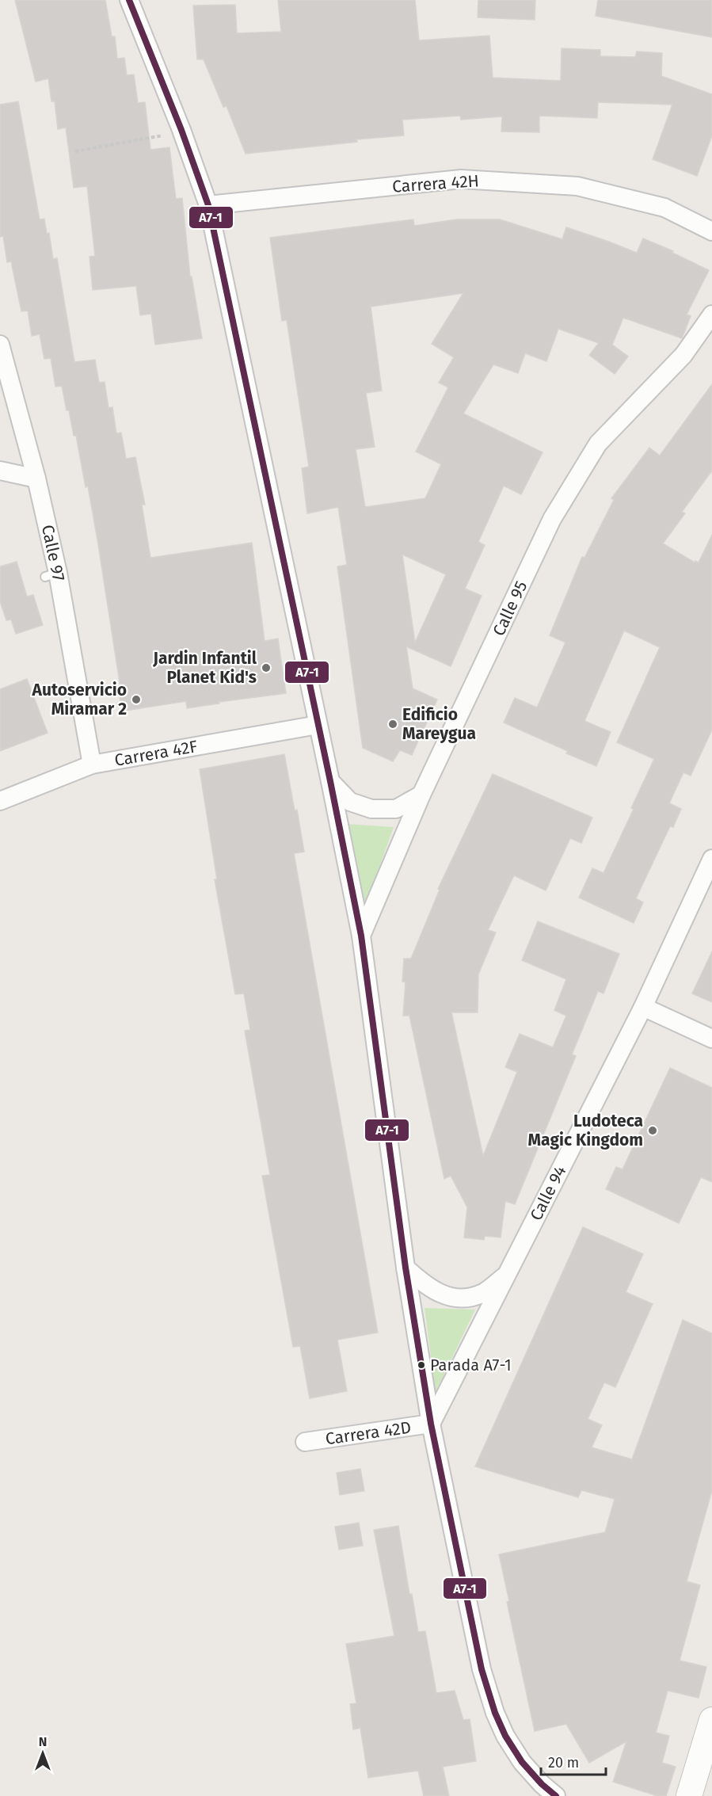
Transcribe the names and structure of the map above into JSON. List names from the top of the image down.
{
  "streets": {
    "street": [
      "Carrera 42H",
      "Calle 97",
      "Calle 95",
      "Carrera 42F",
      "Calle 94",
      "Carrera 42D"
    ]
  },
  "crossings": [
    ["Calle 97", "Carrera 42F"],
    ["Calle 94", "Carrera 42D"]
  ],
  "places": [
    "Jardin Infantil Planet Kid's",
    "Autoservicio Miramar 2",
    "Edificio Mareygua",
    "Ludoteca Magic Kingdom",
    "Parada A7-1"
  ],
  "lines": ["transit line A7-1"],
  "scale_bar": "20 m",
  "north": "top"
}
